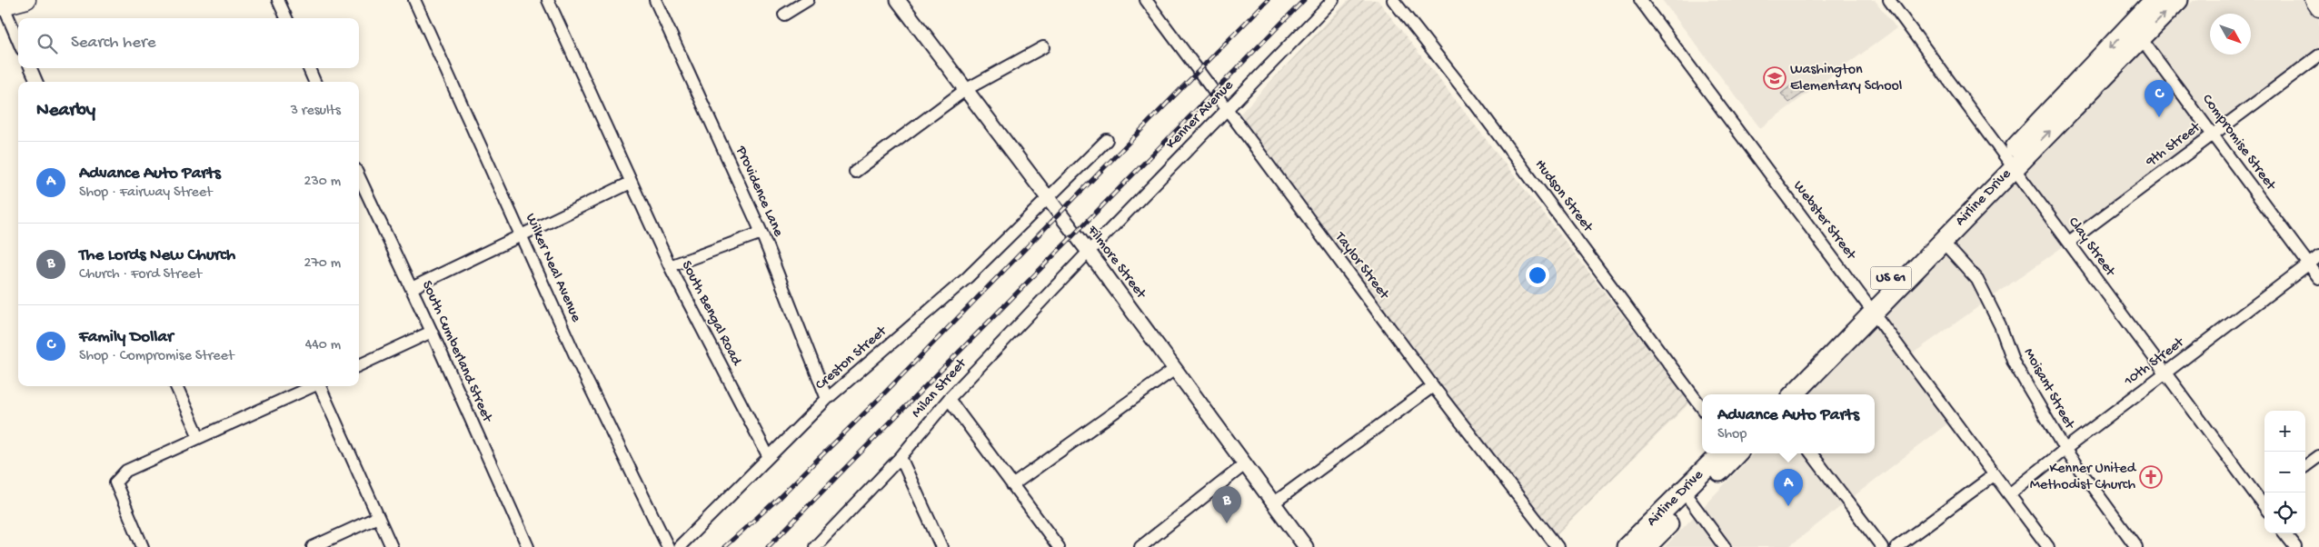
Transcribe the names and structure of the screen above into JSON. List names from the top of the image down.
{
  "streets": {
    "highway": ["Airline Drive", "US 61"],
    "street": [
      "Kenner Avenue",
      "Compromise Street",
      "9th Street",
      "Providence Lane",
      "Hudson Street",
      "Webster Street",
      "Clay Street",
      "Filmore Street",
      "Taylor Street",
      "Wilker Neal Avenue",
      "South Bengal Road",
      "South Cumberland Street",
      "Creston Street",
      "10th Street",
      "Milan Street",
      "Moisant Street"
    ]
  },
  "crossings": [
    ["Kenner Avenue", "Filmore Street"],
    ["Kenner Avenue", "Taylor Street"],
    ["Kenner Avenue", "Milan Street"],
    ["Compromise Street", "9th Street"],
    ["Compromise Street", "Airline Drive"],
    ["Compromise Street", "10th Street"],
    ["9th Street", "Clay Street"],
    ["Providence Lane", "Creston Street"],
    ["Airline Drive", "Webster Street"],
    ["Airline Drive", "Clay Street"],
    ["Airline Drive", "Moisant Street"],
    ["Webster Street", "10th Street"],
    ["Clay Street", "10th Street"],
    ["Filmore Street", "Creston Street"],
    ["Filmore Street", "Milan Street"],
    ["South Bengal Road", "Creston Street"],
    ["10th Street", "Moisant Street"]
  ],
  "places": {
    "school or university": ["Washington Elementary School"],
    "church": ["Kenner United Methodist Church"]
  },
  "north": "bottom right",
  "page": {
    "search": "Search here",
    "pins": ["C", "A", "B"],
    "heading": ["Nearby", "3 results"],
    "list": [
      {
        "mark": "A",
        "name": "Advance Auto Parts",
        "note": "Shop · Fairway Street",
        "value": "230 m"
      },
      {
        "mark": "B",
        "name": "The Lords New Church",
        "note": "Church · Ford Street",
        "value": "270 m"
      },
      {
        "mark": "C",
        "name": "Family Dollar",
        "note": "Shop · Compromise Street",
        "value": "440 m"
      }
    ],
    "popup": ["Advance Auto Parts", "Shop"],
    "map_buttons": ["+", "−"]
  }
}
